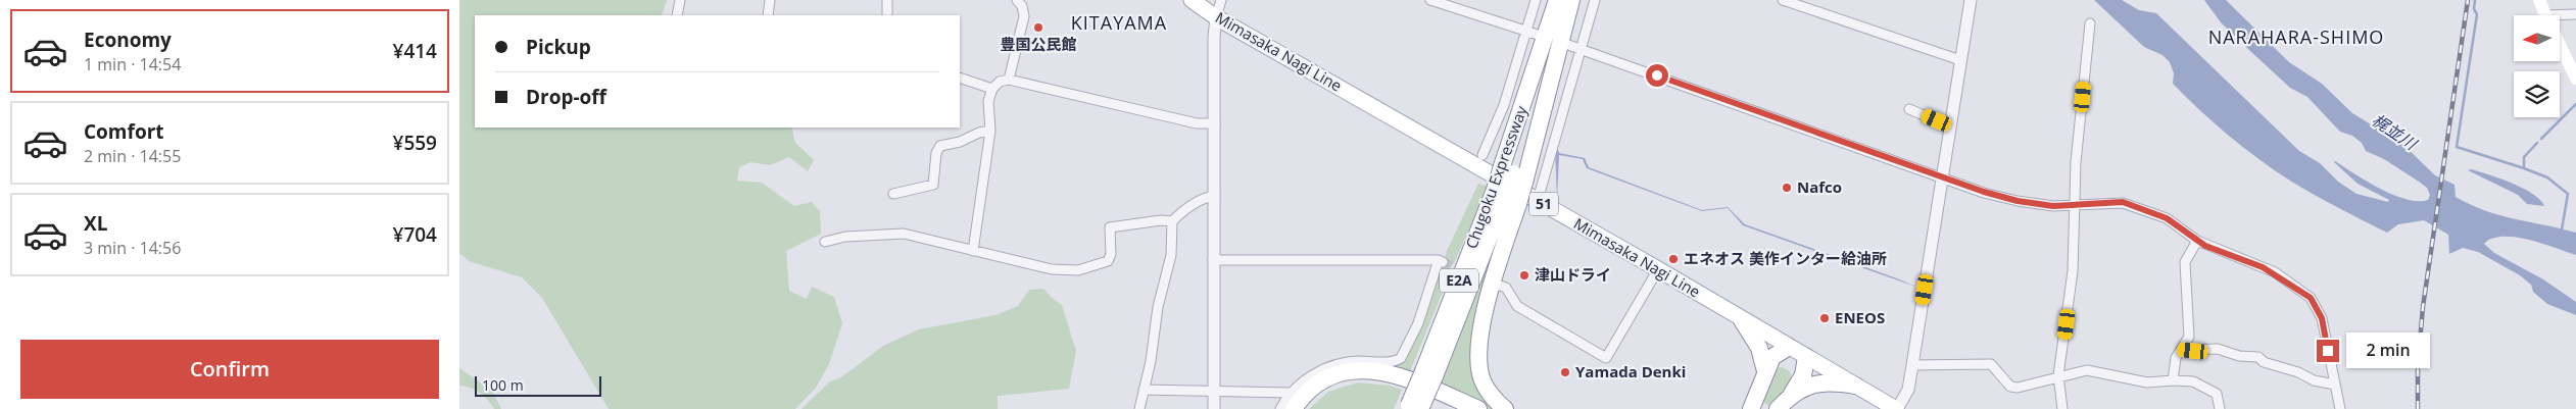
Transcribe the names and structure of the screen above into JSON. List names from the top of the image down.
{
  "streets": {
    "highway": ["Chugoku Expressway", "E2A"],
    "main road": ["Mimasaka Nagi Line", "51"]
  },
  "districts": ["KITAYAMA", "NARAHARA-SHIMO"],
  "water": ["梶並川"],
  "places": [
    "豊国公民館",
    "Nafco",
    "エネオス 美作インター給油所",
    "津山ドライ",
    "ENEOS",
    "Yamada Denki"
  ],
  "scale_bar": "100 m",
  "north": "left",
  "page": {
    "list": [
      {
        "name": "Economy",
        "note": "1 min · 14:54",
        "value": "¥414"
      },
      {
        "name": "Comfort",
        "note": "2 min · 14:55",
        "value": "¥559"
      },
      {
        "name": "XL",
        "note": "3 min · 14:56",
        "value": "¥704"
      }
    ],
    "banner": ["Pickup", "Drop-off"],
    "buttons": "Confirm",
    "bubble": "2 min",
    "scale": "100 m"
  }
}
